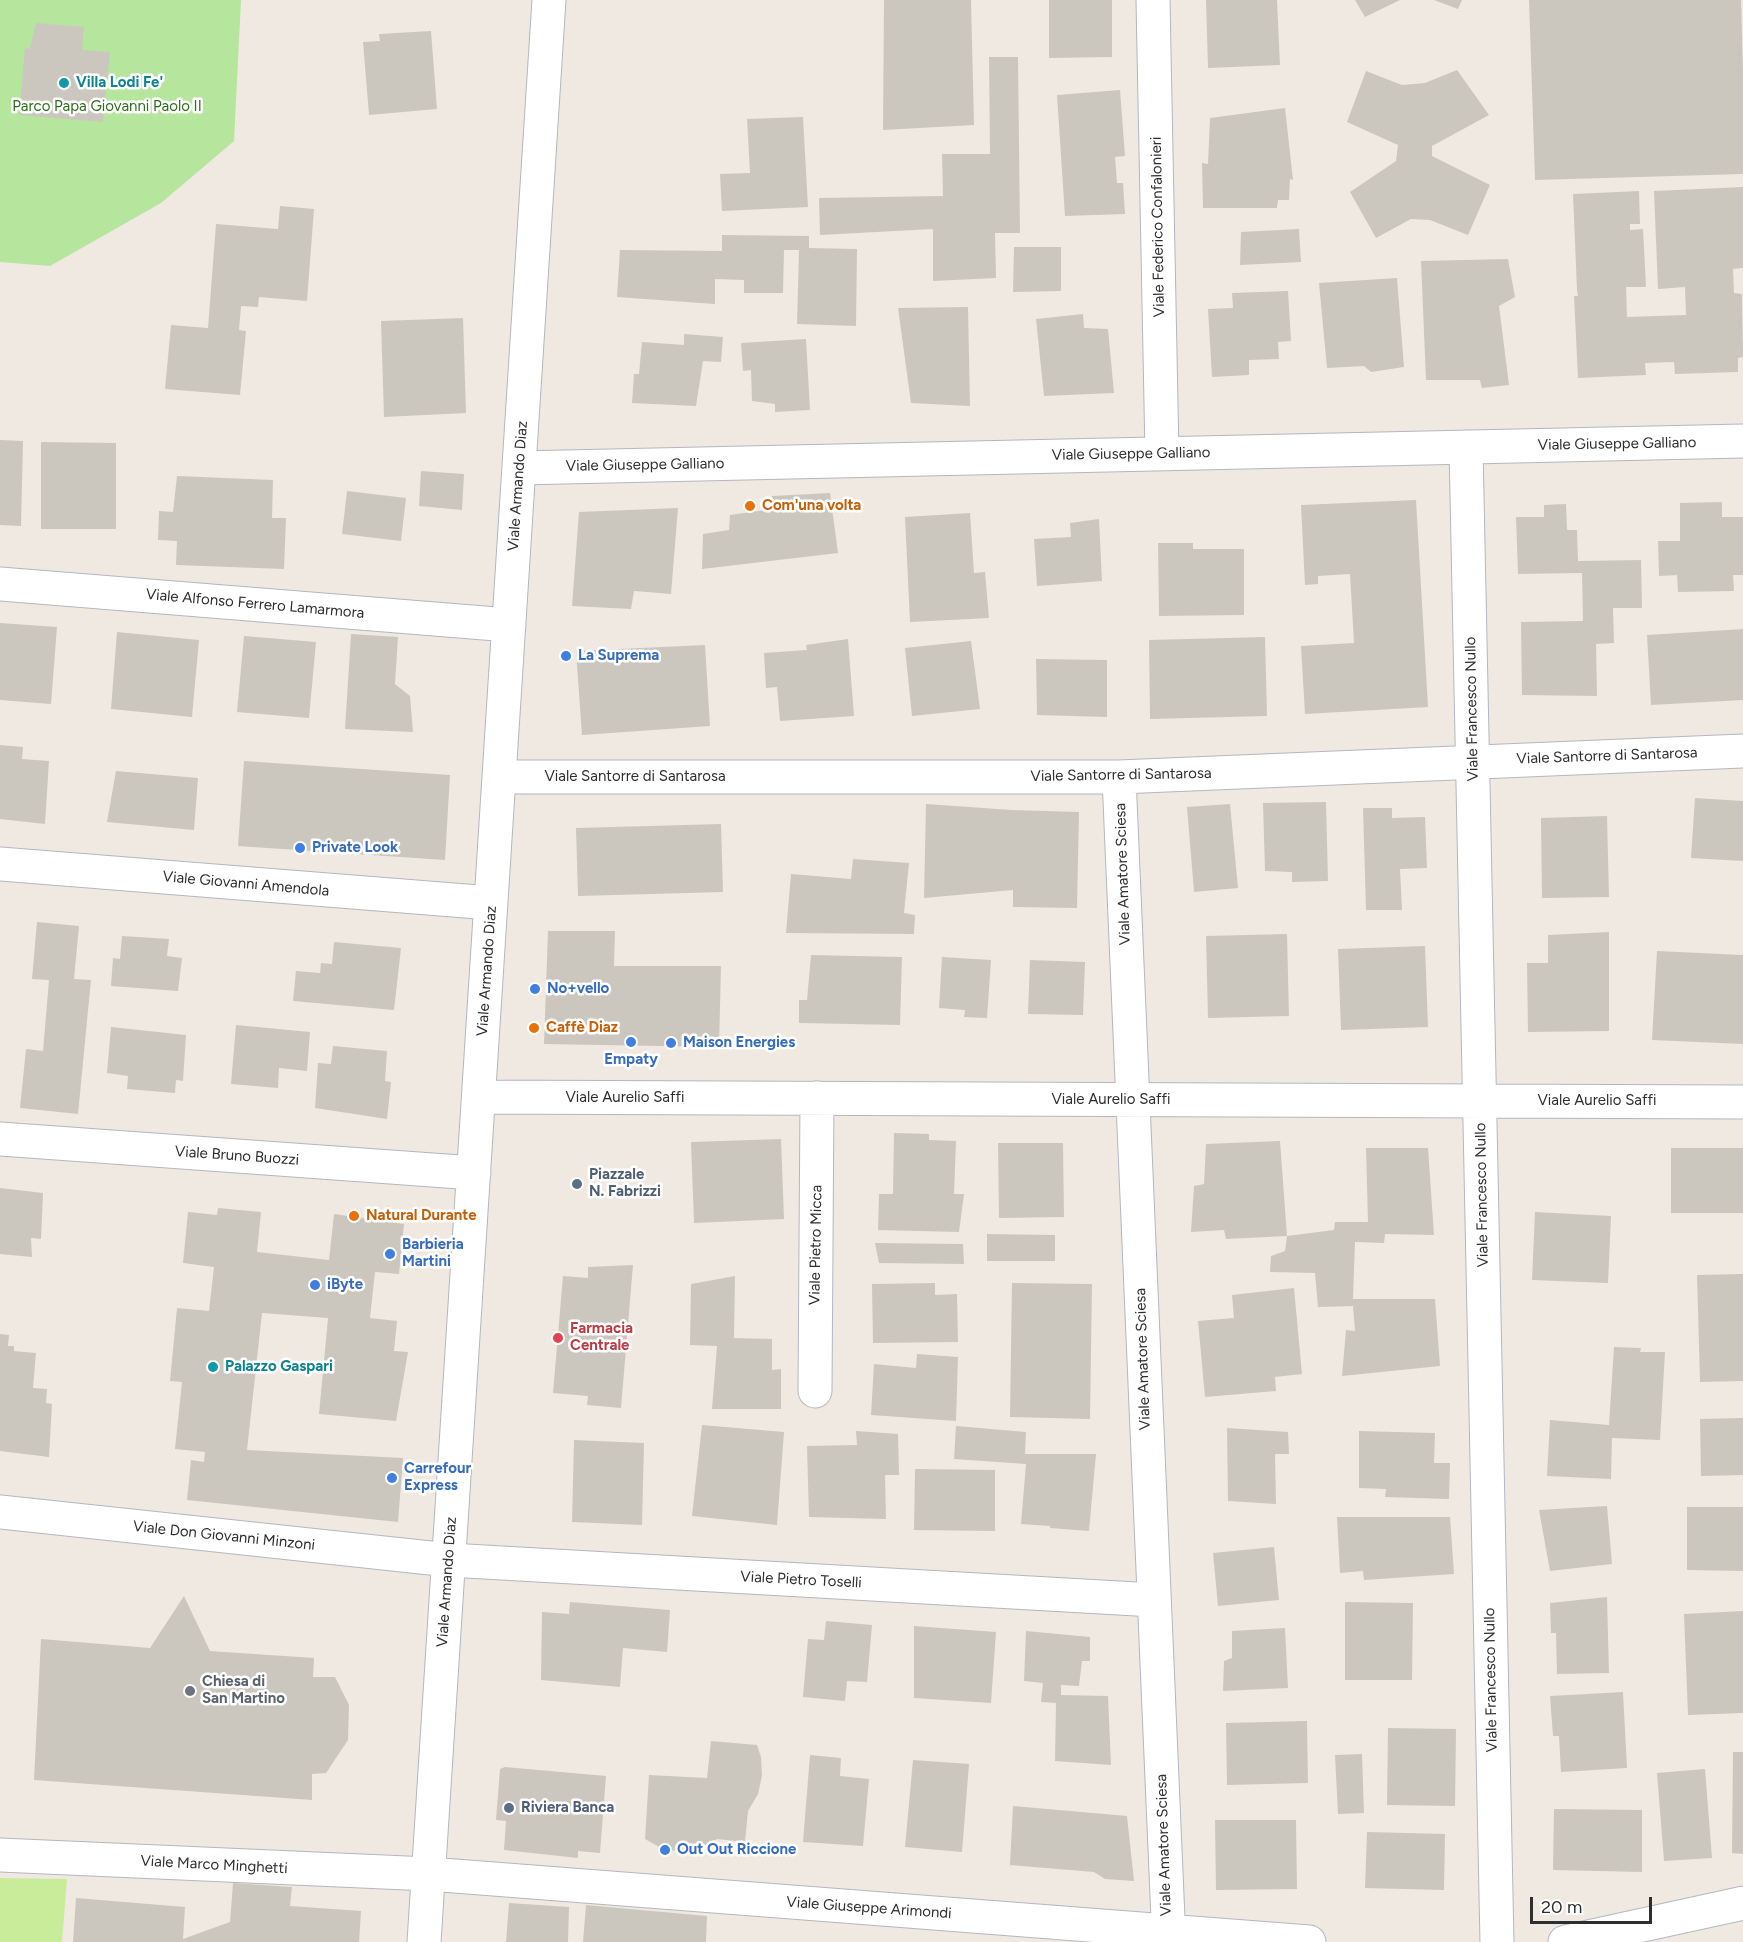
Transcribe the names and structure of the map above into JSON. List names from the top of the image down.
{
  "streets": {
    "street": [
      "Viale Federico Confalonieri",
      "Viale Giuseppe Galliano",
      "Viale Armando Diaz",
      "Viale Alfonso Ferrero Lamarmora",
      "Viale Francesco Nullo",
      "Viale Santorre di Santarosa",
      "Viale Amatore Sciesa",
      "Viale Giovanni Amendola",
      "Viale Aurelio Saffi",
      "Viale Bruno Buozzi",
      "Viale Pietro Micca",
      "Viale Don Giovanni Minzoni",
      "Viale Pietro Toselli",
      "Viale Marco Minghetti",
      "Viale Giuseppe Arimondi"
    ]
  },
  "crossings": [
    ["Viale Federico Confalonieri", "Viale Giuseppe Galliano"],
    ["Viale Giuseppe Galliano", "Viale Armando Diaz"],
    ["Viale Giuseppe Galliano", "Viale Francesco Nullo"],
    ["Viale Armando Diaz", "Viale Alfonso Ferrero Lamarmora"],
    ["Viale Armando Diaz", "Viale Santorre di Santarosa"],
    ["Viale Armando Diaz", "Viale Giovanni Amendola"],
    ["Viale Armando Diaz", "Viale Aurelio Saffi"],
    ["Viale Armando Diaz", "Viale Bruno Buozzi"],
    ["Viale Armando Diaz", "Viale Don Giovanni Minzoni"],
    ["Viale Armando Diaz", "Viale Pietro Toselli"],
    ["Viale Armando Diaz", "Viale Marco Minghetti"],
    ["Viale Armando Diaz", "Viale Giuseppe Arimondi"],
    ["Viale Francesco Nullo", "Viale Santorre di Santarosa"],
    ["Viale Francesco Nullo", "Viale Aurelio Saffi"],
    ["Viale Santorre di Santarosa", "Viale Amatore Sciesa"],
    ["Viale Amatore Sciesa", "Viale Aurelio Saffi"],
    ["Viale Amatore Sciesa", "Viale Pietro Toselli"],
    ["Viale Amatore Sciesa", "Viale Giuseppe Arimondi"],
    ["Viale Aurelio Saffi", "Viale Pietro Micca"],
    ["Viale Don Giovanni Minzoni", "Viale Pietro Toselli"],
    ["Viale Marco Minghetti", "Viale Giuseppe Arimondi"]
  ],
  "parks": ["Parco Papa Giovanni Paolo II"],
  "places": [
    "Villa Lodi Fe'",
    "Com'una volta",
    "La Suprema",
    "Private Look",
    "No+vello",
    "Caffè Diaz",
    "Empaty",
    "Maison Energies",
    "Piazzale N. Fabrizzi",
    "Natural Durante",
    "Barbieria Martini",
    "iByte",
    "Farmacia Centrale",
    "Palazzo Gaspari",
    "Carrefour Express",
    "Chiesa di San Martino",
    "Riviera Banca",
    "Out Out Riccione"
  ],
  "scale_bar": "20 m"
}
